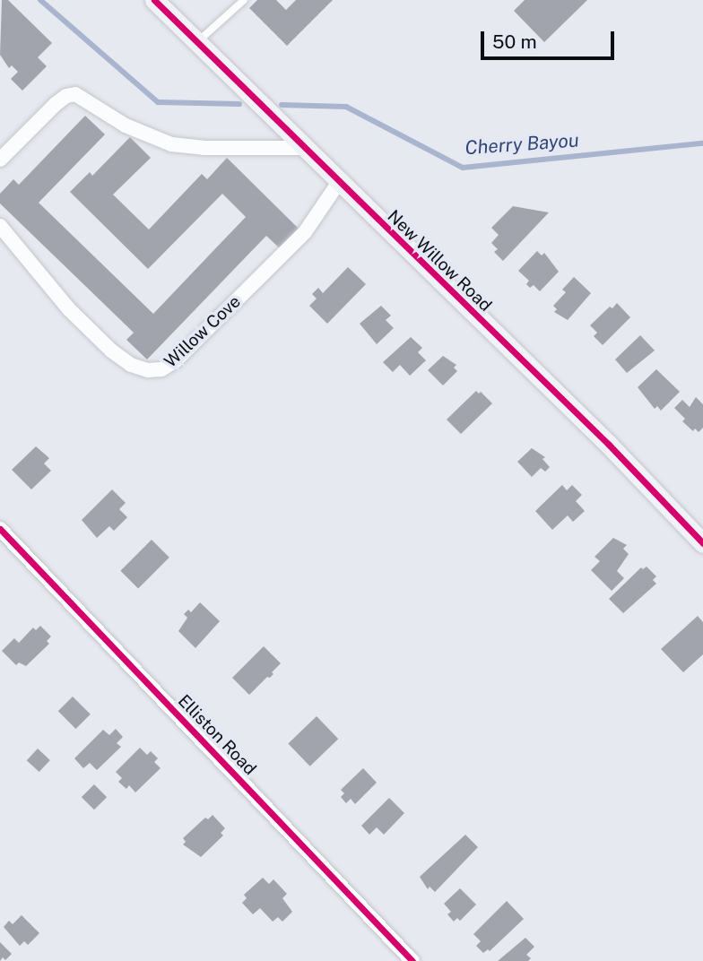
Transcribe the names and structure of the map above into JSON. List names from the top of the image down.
{
  "streets": {
    "main road": ["New Willow Road"],
    "street": ["Willow Cove", "Elliston Road"]
  },
  "crossings": [
    ["New Willow Road", "Willow Cove"]
  ],
  "water": ["Cherry Bayou"],
  "scale_bar": "50 m"
}
